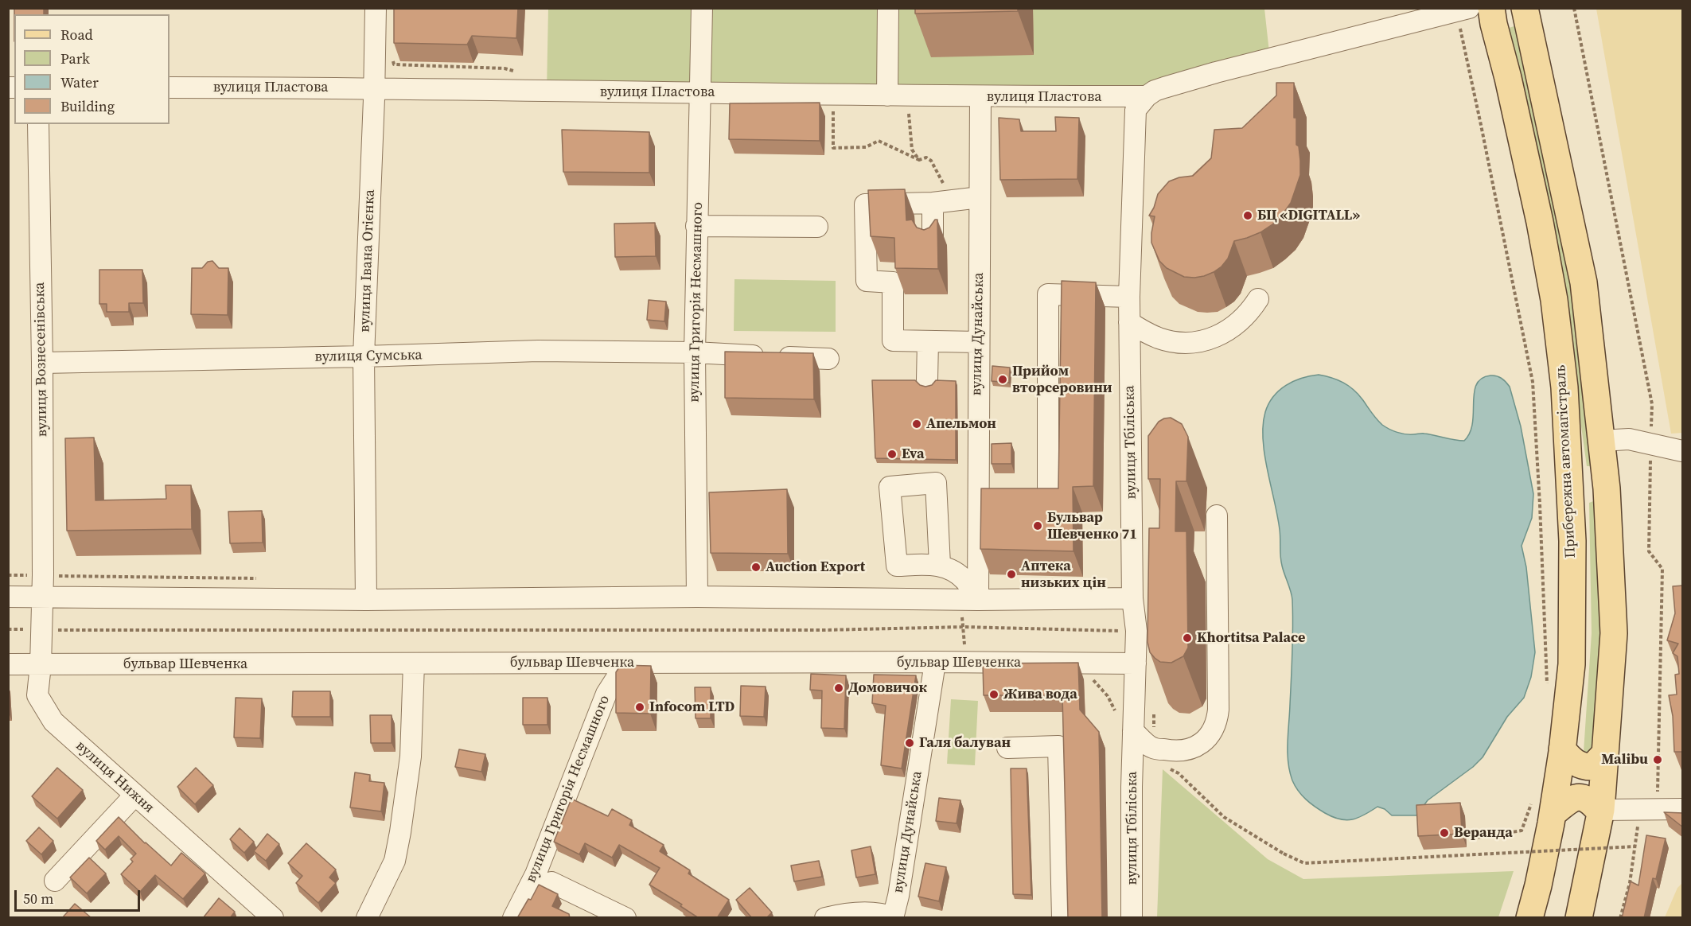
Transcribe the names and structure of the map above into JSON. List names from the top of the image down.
{
  "streets": {
    "main road": ["Прибережна автомагістраль"],
    "street": [
      "вулиця Пластова",
      "вулиця Івана Огієнка",
      "вулиця Григорія Несмашного",
      "вулиця Дунайська",
      "вулиця Сумська",
      "вулиця Вознесенівська",
      "вулиця Тбіліська",
      "бульвар Шевченка",
      "вулиця Нижня"
    ]
  },
  "crossings": [
    ["вулиця Пластова", "вулиця Івана Огієнка"],
    ["вулиця Пластова", "вулиця Григорія Несмашного"],
    ["вулиця Пластова", "вулиця Дунайська"],
    ["вулиця Пластова", "вулиця Тбіліська"],
    ["вулиця Івана Огієнка", "вулиця Сумська"],
    ["вулиця Григорія Несмашного", "вулиця Сумська"],
    ["вулиця Григорія Несмашного", "бульвар Шевченка"],
    ["вулиця Дунайська", "бульвар Шевченка"],
    ["вулиця Сумська", "вулиця Вознесенівська"],
    ["вулиця Вознесенівська", "вулиця Нижня"],
    ["вулиця Тбіліська", "бульвар Шевченка"],
    ["бульвар Шевченка", "вулиця Нижня"]
  ],
  "places": [
    "БЦ «DIGITALL»",
    "Прийом вторсеровини",
    "Апельмон",
    "Eva",
    "Бульвар Шевченко 71",
    "Auction Export",
    "Аптека низьких цін",
    "Khortitsa Palace",
    "Домовичок",
    "Жива вода",
    "Infocom LTD",
    "Галя балуван",
    "Malibu",
    "Веранда"
  ],
  "legend": [
    "Road",
    "Park",
    "Water",
    "Building"
  ],
  "scale_bar": "50 m"
}
